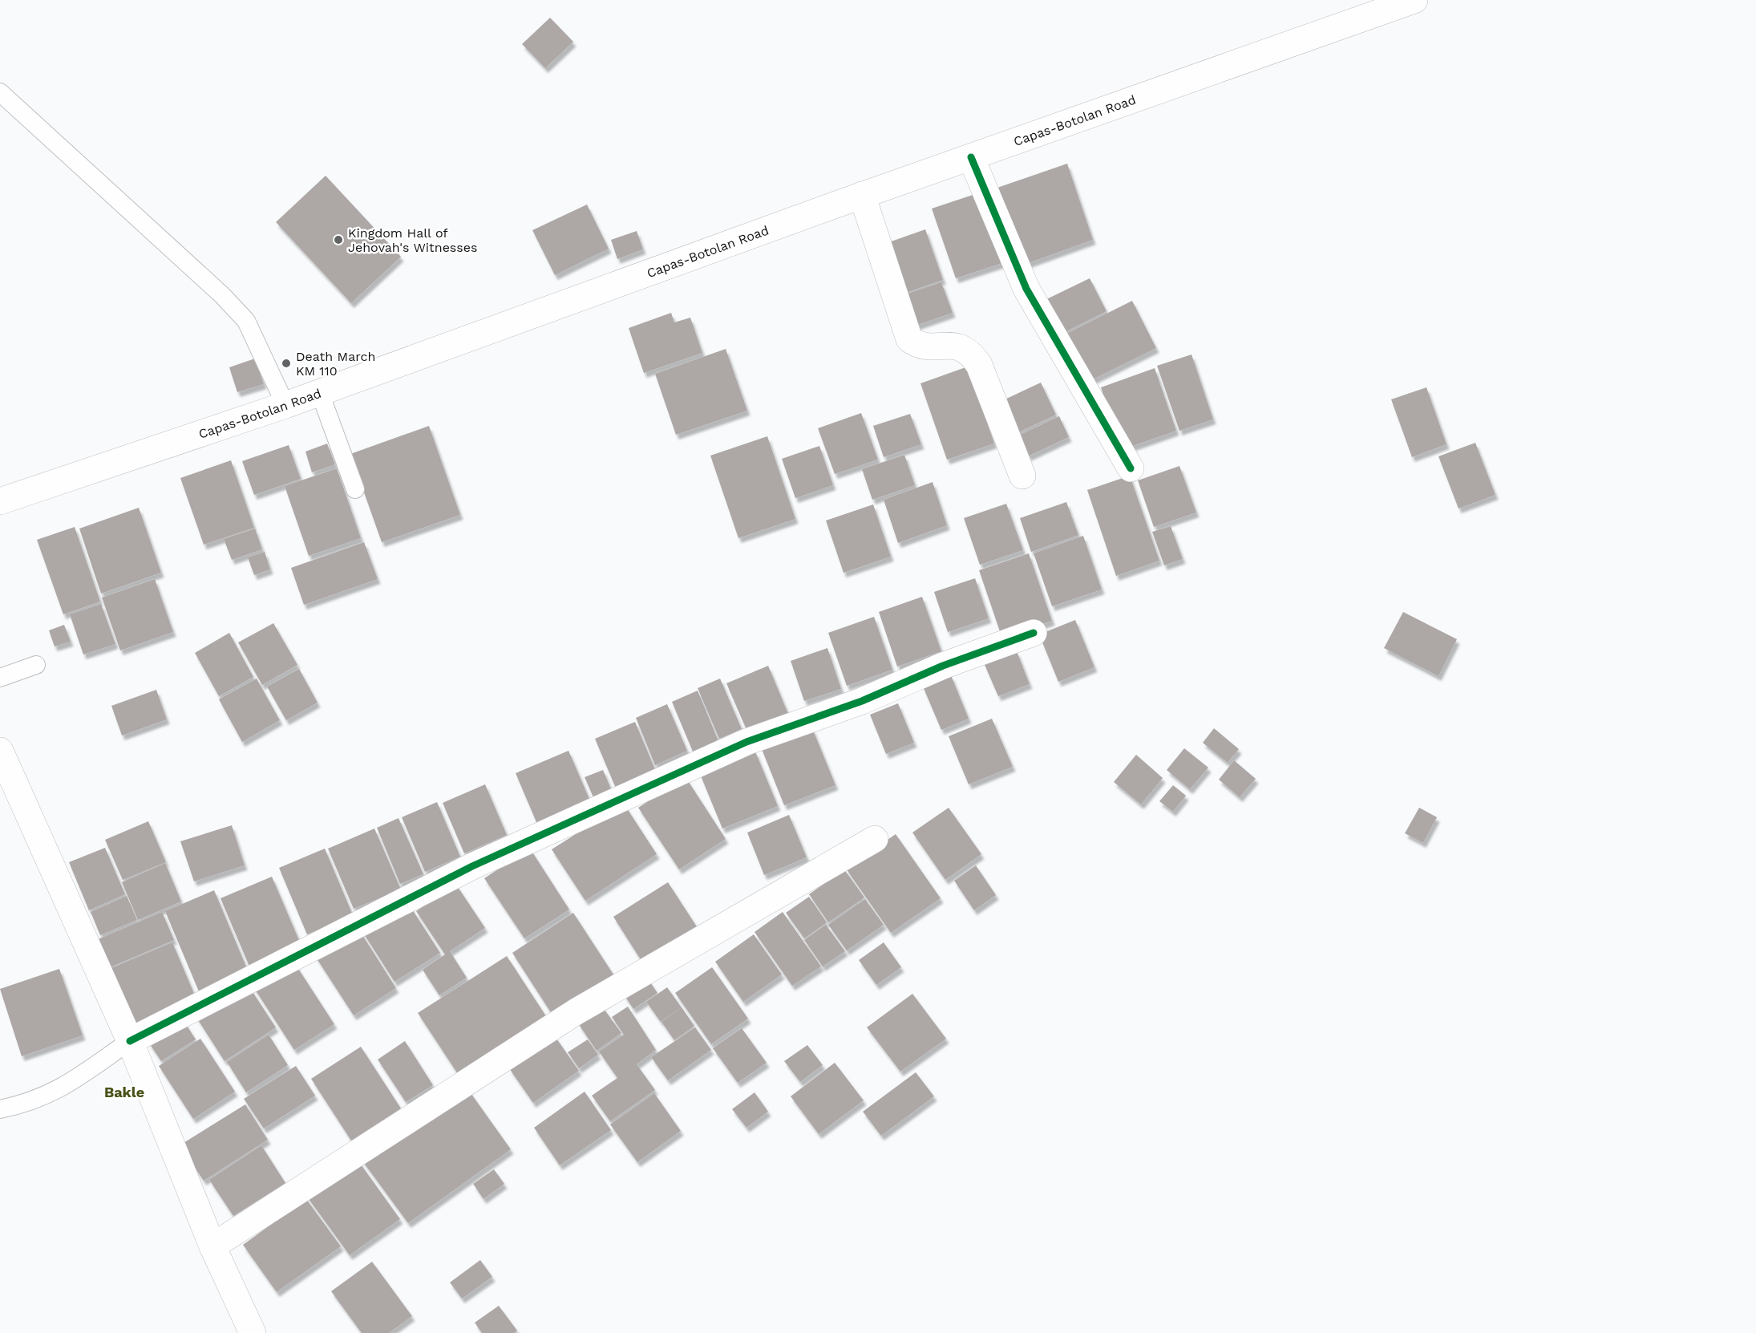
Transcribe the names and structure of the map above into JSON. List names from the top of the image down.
{
  "streets": {
    "street": ["Capas-Botolan Road"]
  },
  "districts": ["Bakle"],
  "places": ["Kingdom Hall of Jehovah's Witnesses", "Death March KM 110"]
}
